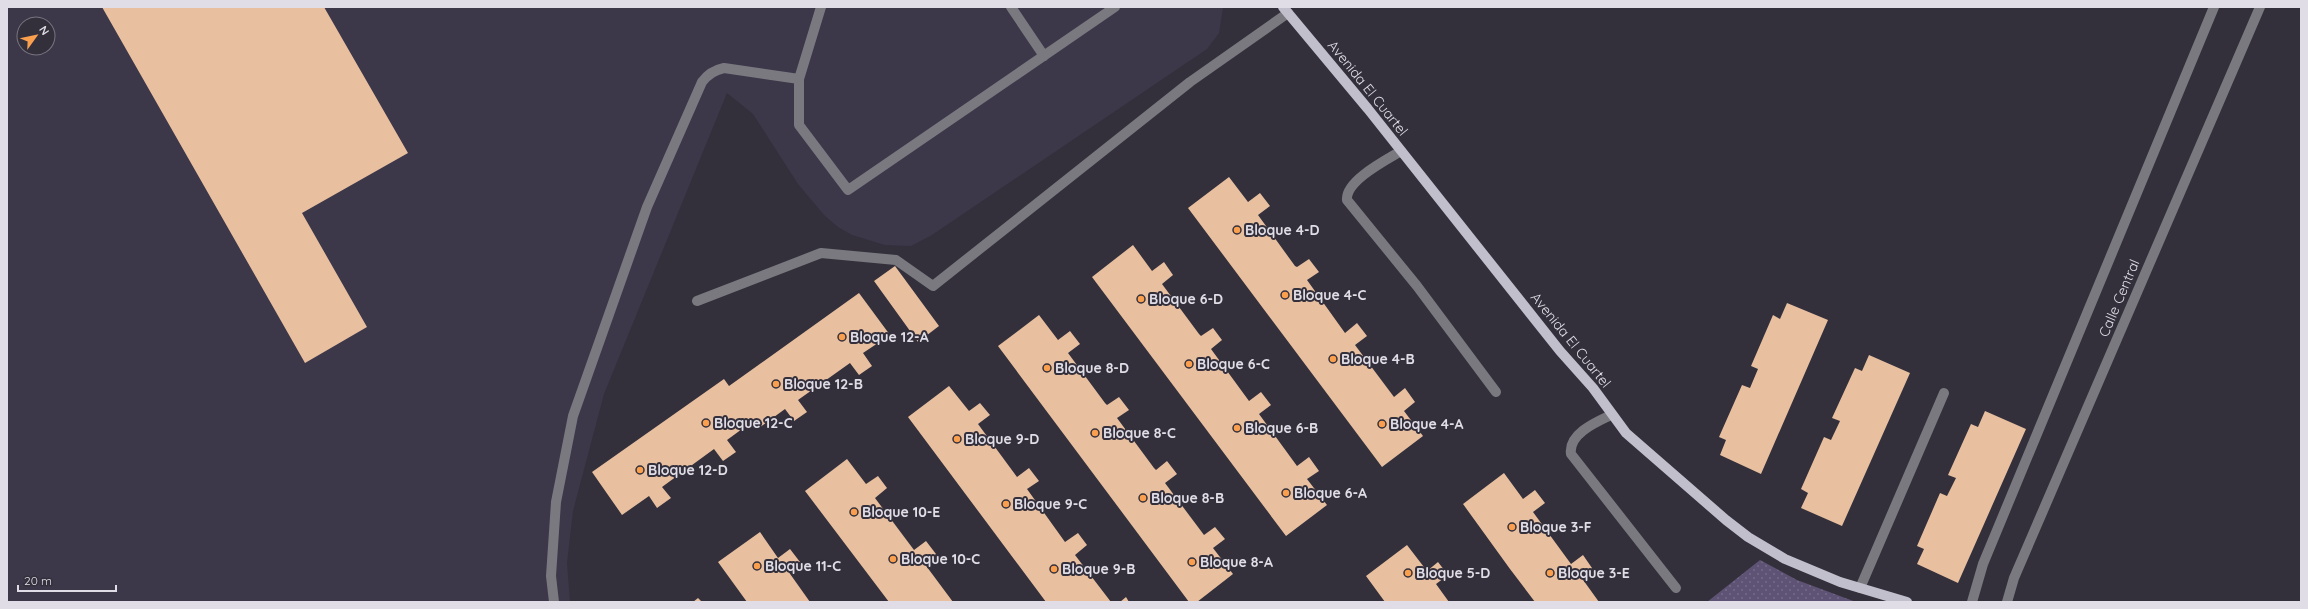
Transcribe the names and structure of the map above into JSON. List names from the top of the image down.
{
  "streets": {
    "main road": ["Avenida El Cuartel"],
    "street": ["Calle Central"]
  },
  "places": [
    "Bloque 4-D",
    "Bloque 4-C",
    "Bloque 6-D",
    "Bloque 12-A",
    "Bloque 4-B",
    "Bloque 6-C",
    "Bloque 8-D",
    "Bloque 12-B",
    "Bloque 12-C",
    "Bloque 4-A",
    "Bloque 6-B",
    "Bloque 8-C",
    "Bloque 9-D",
    "Bloque 12-D",
    "Bloque 6-A",
    "Bloque 8-B",
    "Bloque 9-C",
    "Bloque 10-E",
    "Bloque 3-F",
    "Bloque 10-C",
    "Bloque 8-A",
    "Bloque 11-C",
    "Bloque 9-B",
    "Bloque 5-D",
    "Bloque 3-E"
  ],
  "scale_bar": "20 m",
  "north": "top right"
}
